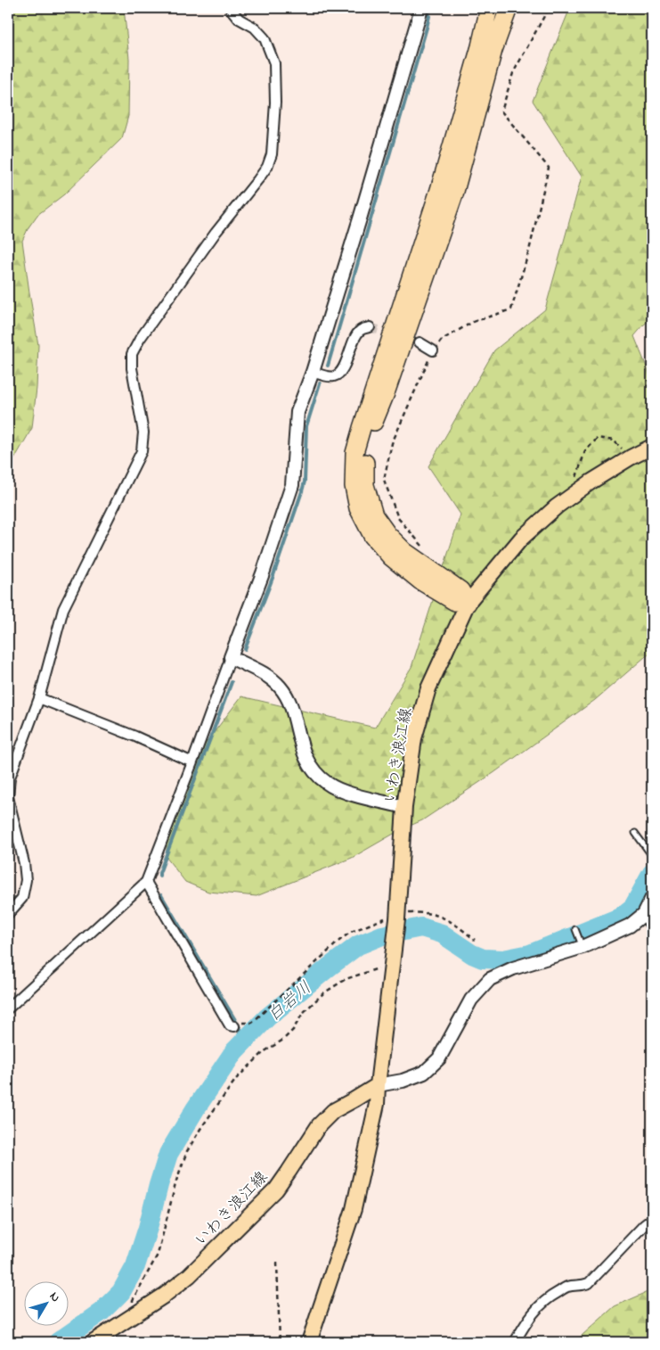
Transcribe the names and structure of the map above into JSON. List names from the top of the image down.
{
  "streets": {
    "main road": ["いわき浪江線"]
  },
  "water": ["白岩川"],
  "north": "top right"
}
